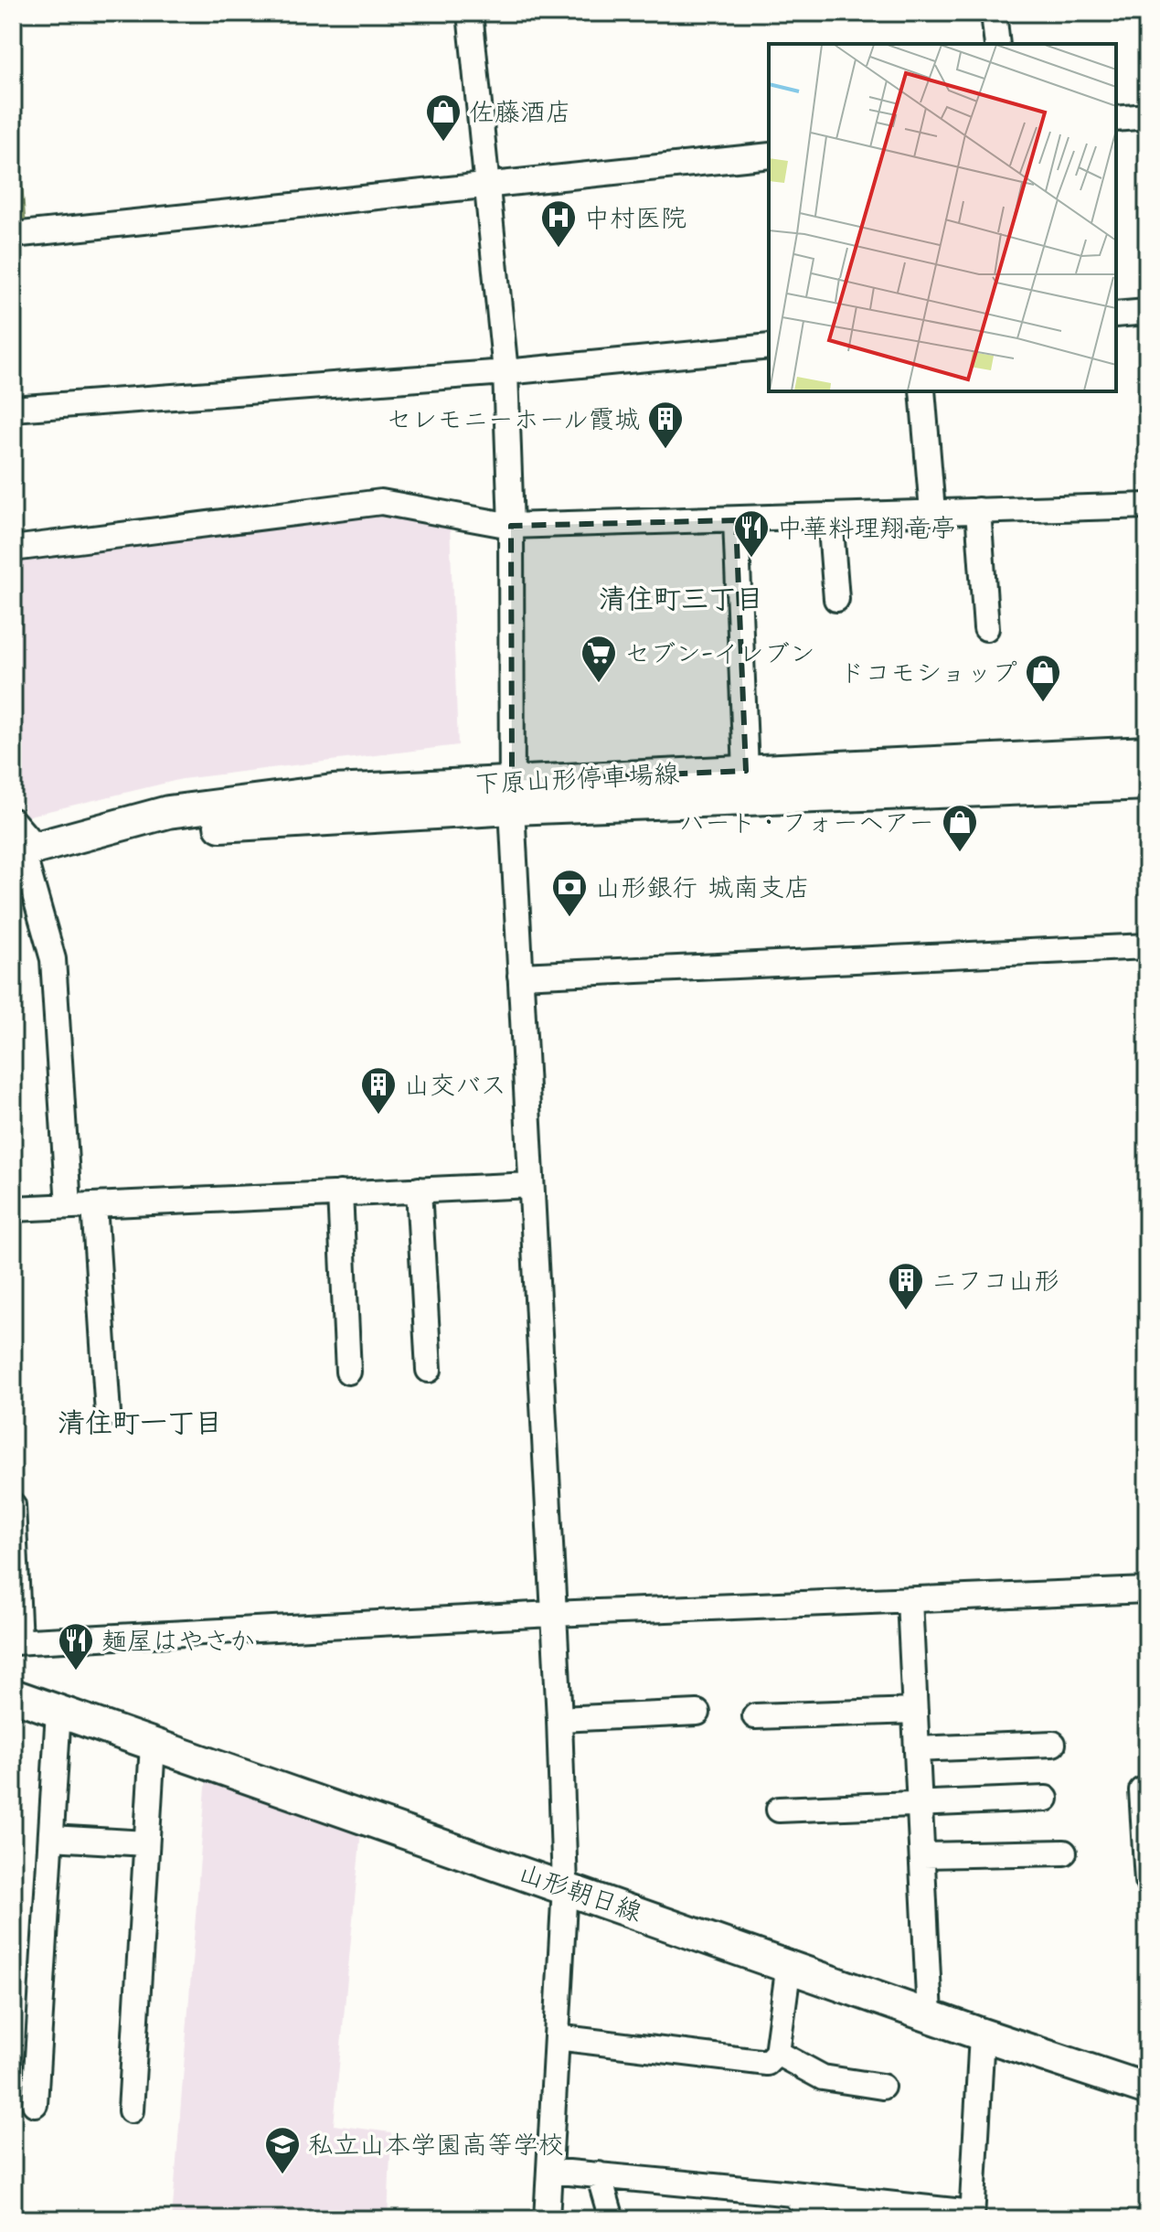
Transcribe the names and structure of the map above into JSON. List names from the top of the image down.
{
  "streets": {
    "main road": ["下原山形停車場線", "山形朝日線"]
  },
  "districts": ["清住町三丁目", "清住町一丁目"],
  "places": {
    "shop": ["佐藤酒店", "ドコモショップ", "ハート・フォーヘアー"],
    "hospital": ["中村医院"],
    "building": ["セレモニーホール霞城", "山交バス", "ニフコ山形"],
    "restaurant": ["中華料理翔竜亭", "麺屋はやさか"],
    "supermarket": ["セブン-イレブン"],
    "bank": ["山形銀行 城南支店"],
    "school or university": ["私立山本学園高等学校"]
  }
}
